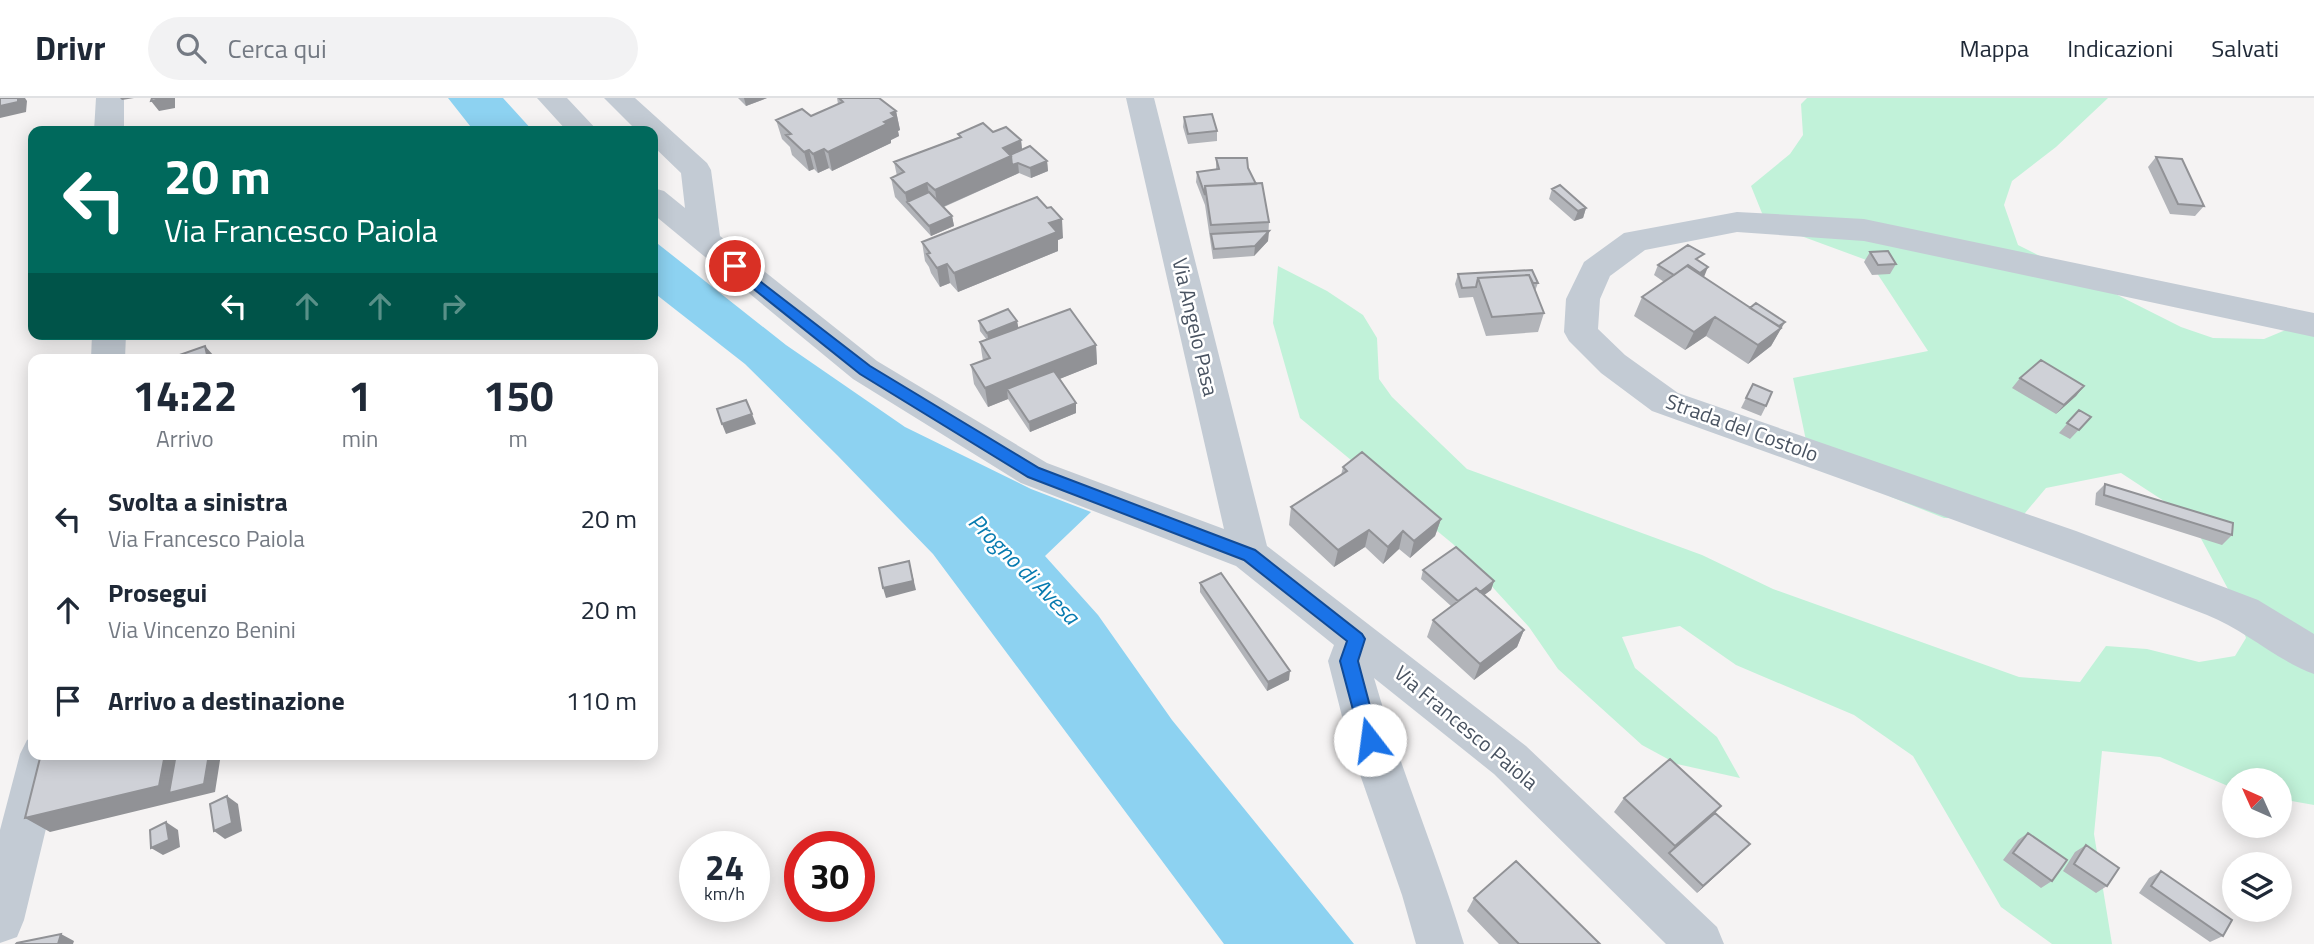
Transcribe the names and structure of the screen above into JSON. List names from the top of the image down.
{
  "streets": {
    "street": ["Via Angelo Pasa", "Strada del Costolo", "Via Francesco Paiola"]
  },
  "crossings": [
    ["Via Angelo Pasa", "Via Francesco Paiola"]
  ],
  "water": ["Progno di Avesa"],
  "north": "top left",
  "page": {
    "header": "Drivr",
    "search": "Cerca qui",
    "nav": ["Mappa", "Indicazioni", "Salvati"],
    "turn": ["20 m", "Via Francesco Paiola"],
    "eta": [
      "14:22",
      "Arrivo",
      "1",
      "min",
      "150",
      "m"
    ],
    "list": [
      {
        "name": "Svolta a sinistra",
        "note": "Via Francesco Paiola",
        "value": "20 m"
      },
      {
        "name": "Prosegui",
        "note": "Via Vincenzo Benini",
        "value": "20 m"
      },
      {
        "name": "Arrivo a destinazione",
        "value": "110 m"
      }
    ],
    "speed": "24 km/h",
    "limit": "30"
  }
}
